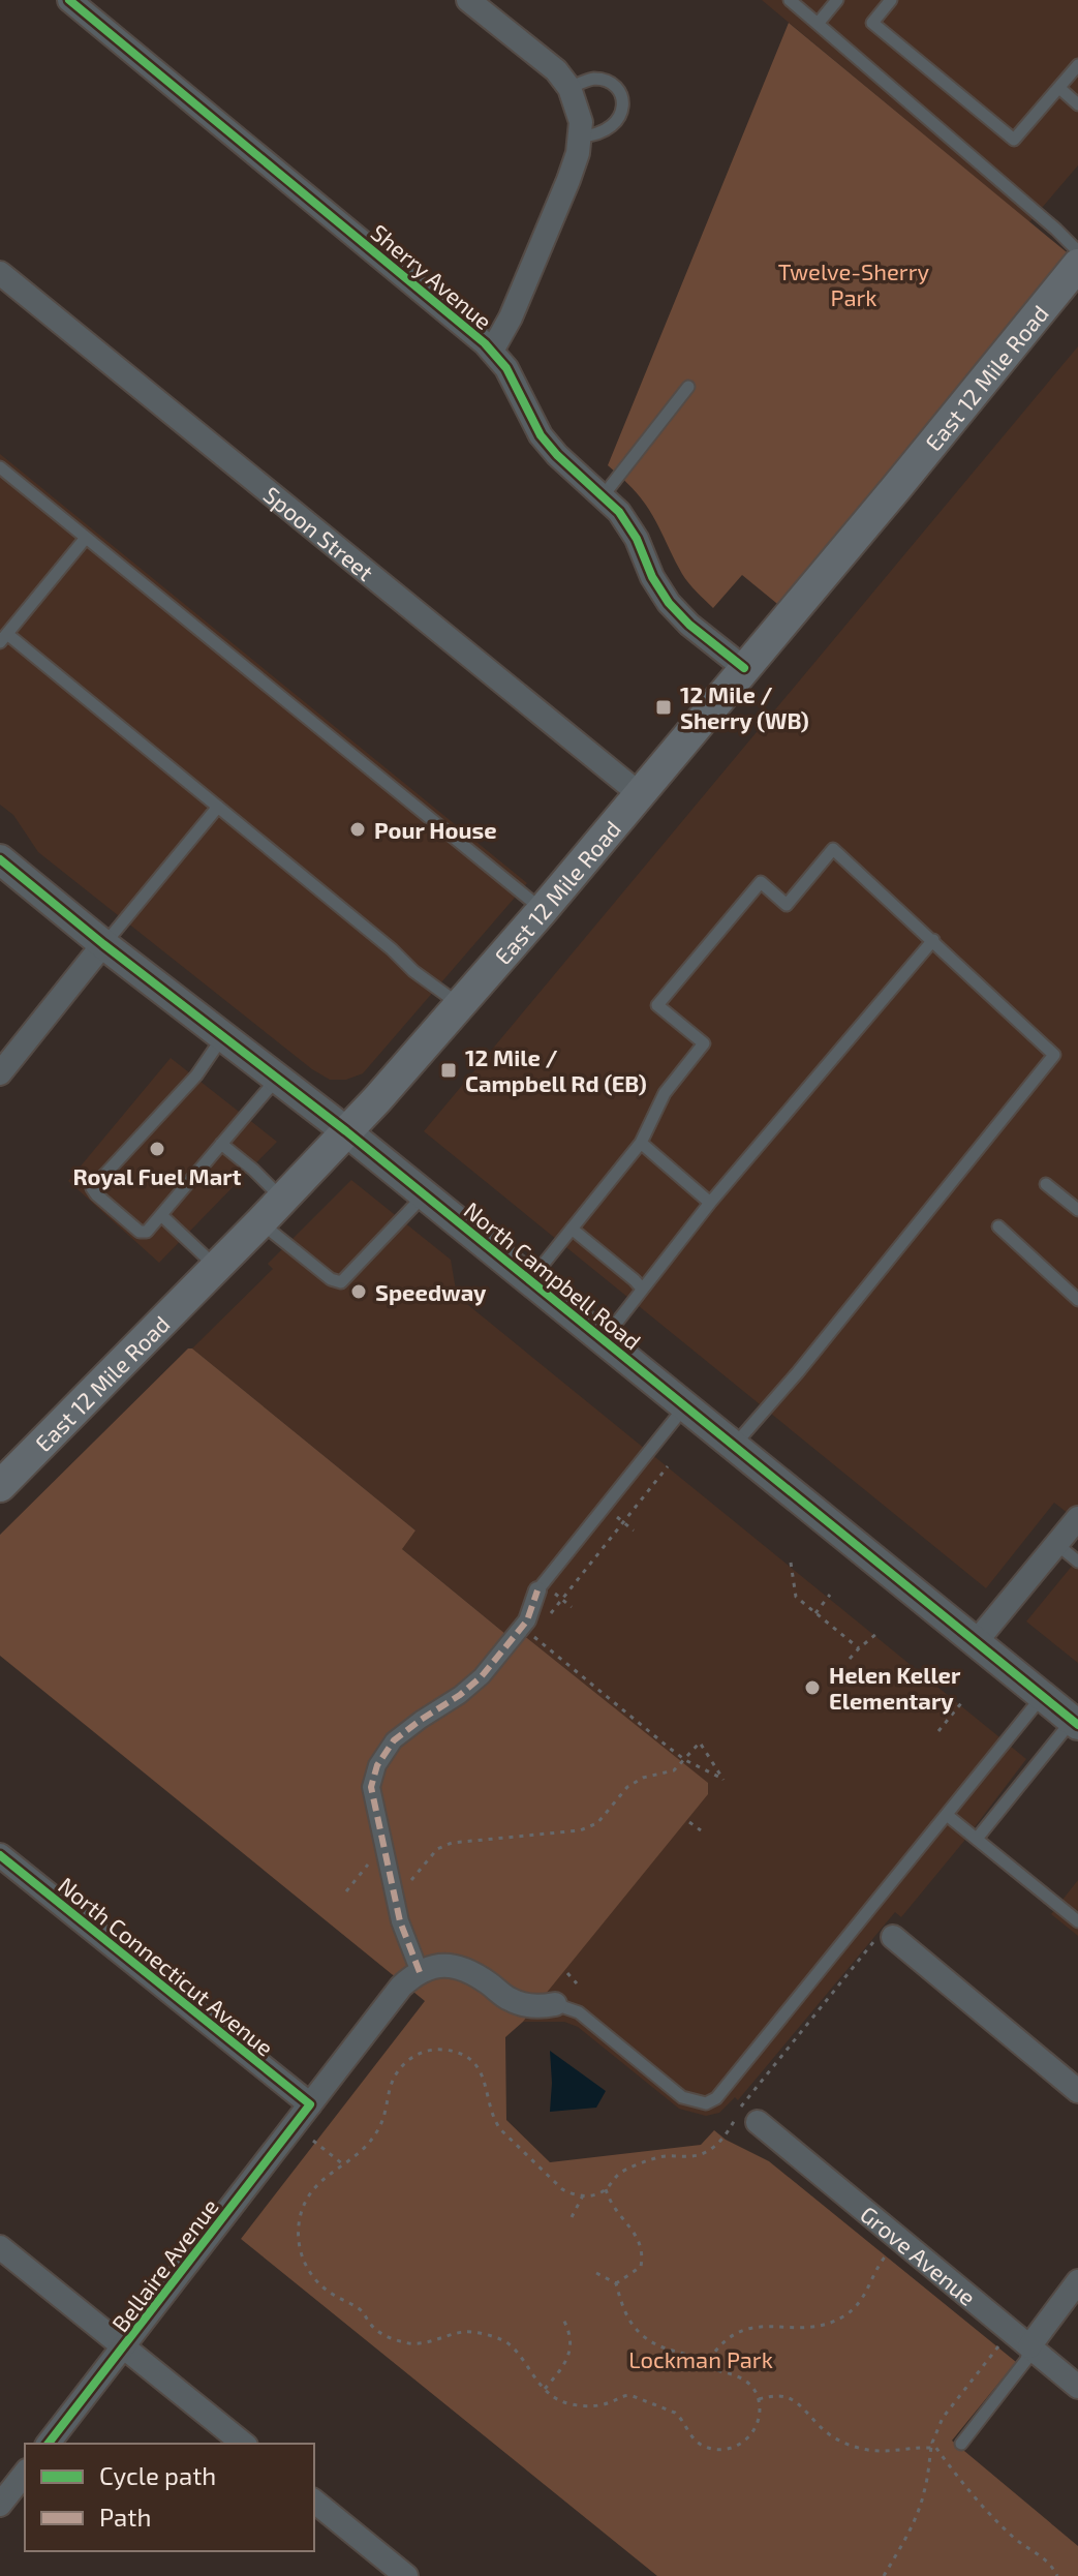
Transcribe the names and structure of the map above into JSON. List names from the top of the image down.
{
  "streets": {
    "main road": ["East 12 Mile Road"],
    "street": [
      "Sherry Avenue",
      "Spoon Street",
      "North Campbell Road",
      "North Connecticut Avenue",
      "Grove Avenue",
      "Bellaire Avenue"
    ]
  },
  "crossings": [
    ["Sherry Avenue", "East 12 Mile Road"],
    ["East 12 Mile Road", "Spoon Street"],
    ["East 12 Mile Road", "North Campbell Road"],
    ["North Connecticut Avenue", "Bellaire Avenue"]
  ],
  "parks": ["Twelve-Sherry Park", "Lockman Park"],
  "places": {
    "transit": ["12 Mile / Sherry (WB)", "12 Mile / Campbell Rd (EB)"],
    "other": [
      "Pour House",
      "Royal Fuel Mart",
      "Speedway",
      "Helen Keller Elementary"
    ]
  },
  "legend": ["Cycle path", "Path"]
}
